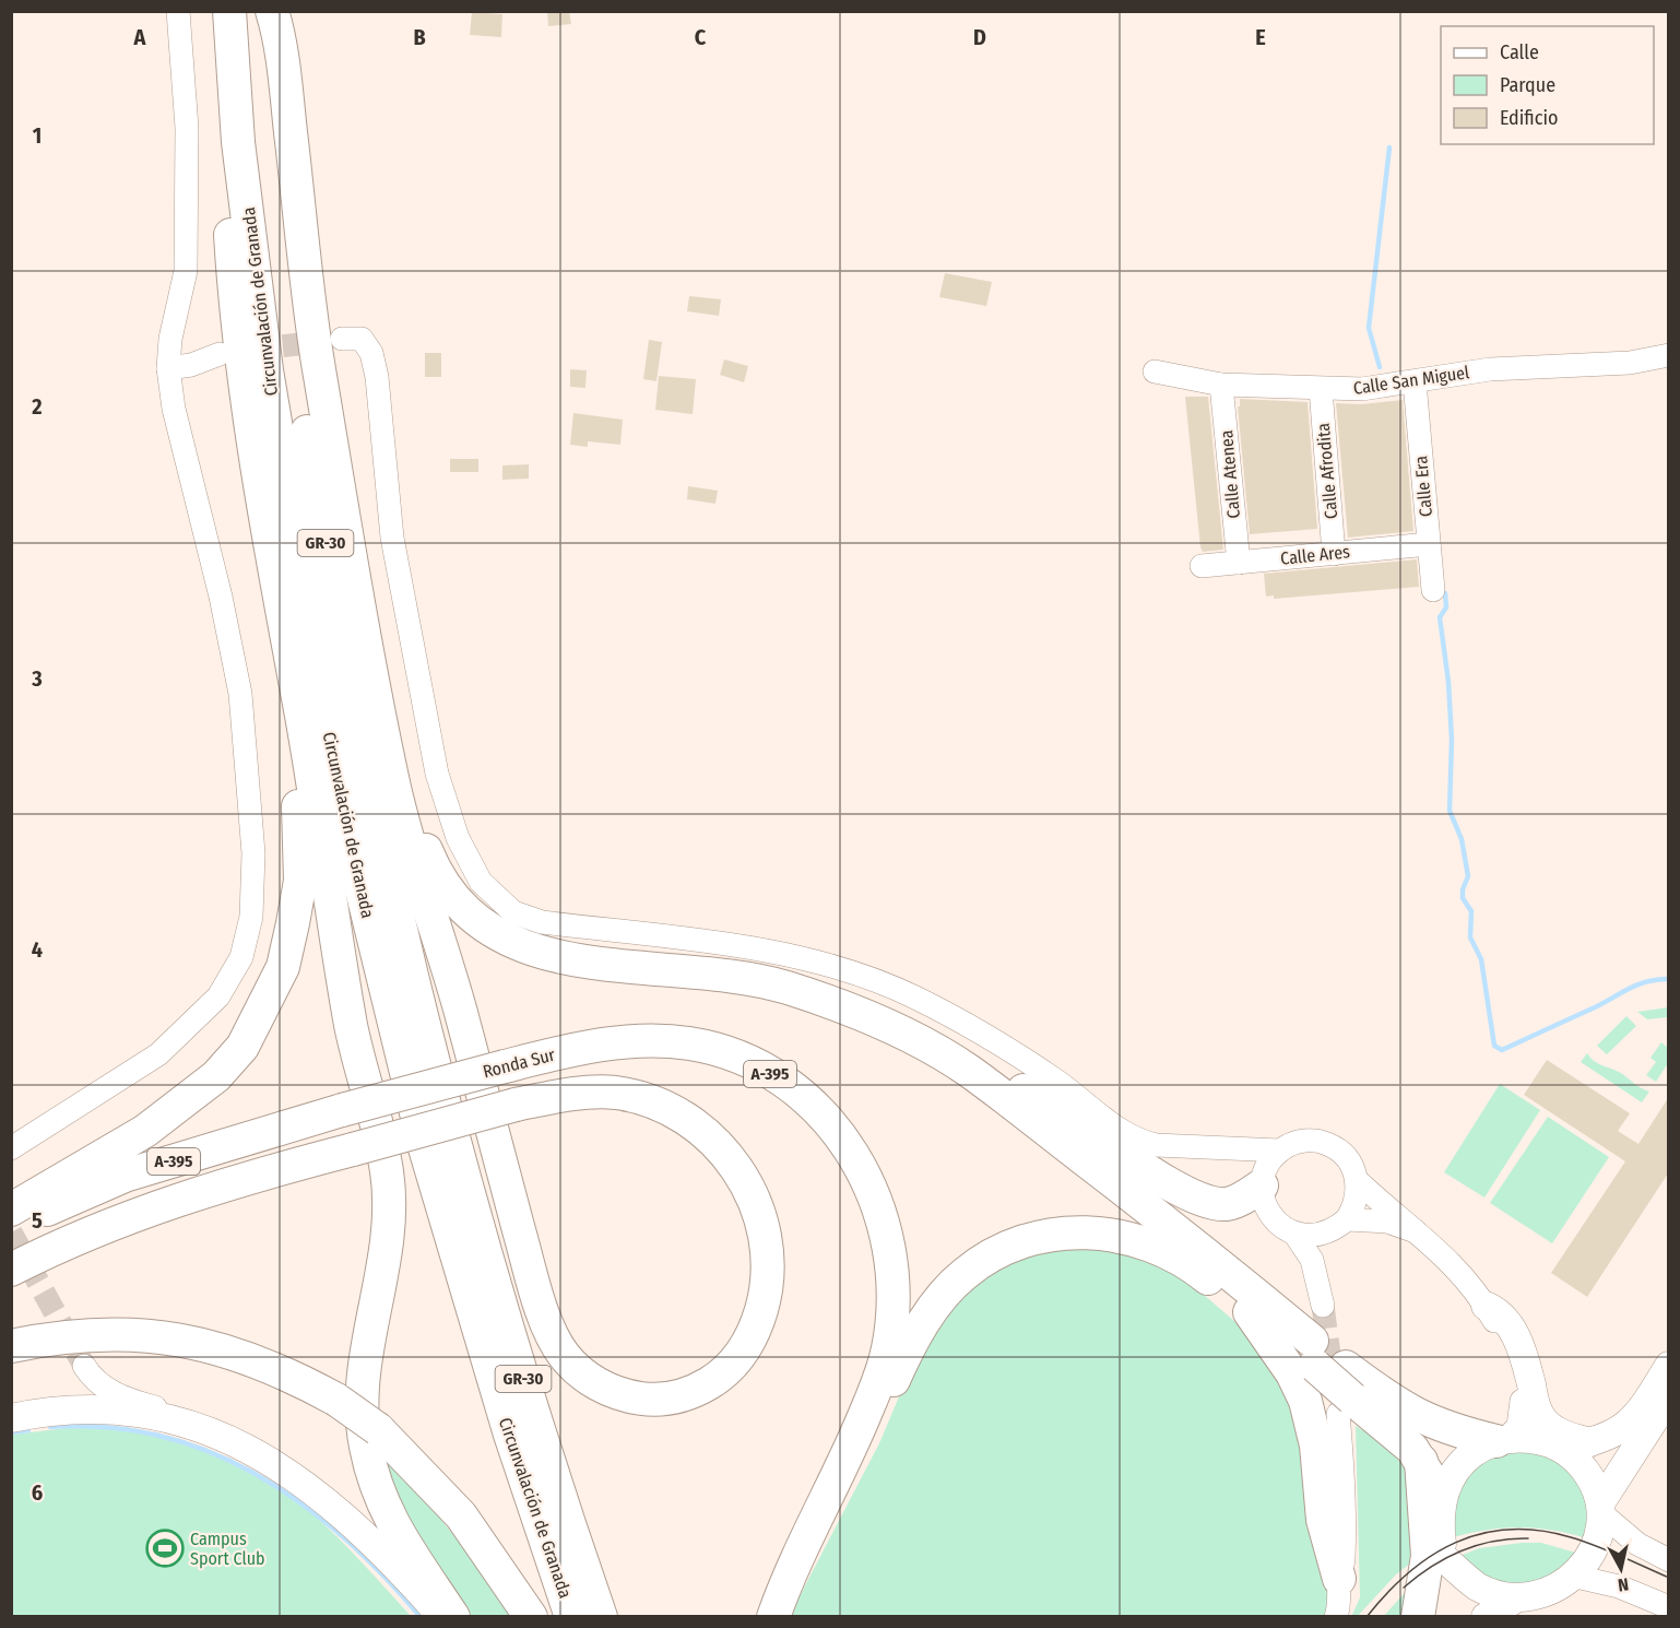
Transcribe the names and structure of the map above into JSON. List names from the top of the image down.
{
  "streets": {
    "highway": [
      "Circunvalación de Granada",
      "GR-30",
      "Ronda Sur",
      "A-395"
    ],
    "street": [
      "Calle San Miguel",
      "Calle Afrodita",
      "Calle Atenea",
      "Calle Era",
      "Calle Ares"
    ]
  },
  "crossings": [
    ["Calle San Miguel", "Calle Afrodita"],
    ["Calle San Miguel", "Calle Atenea"],
    ["Calle San Miguel", "Calle Era"],
    ["Calle Afrodita", "Calle Ares"],
    ["Calle Atenea", "Calle Ares"],
    ["Calle Era", "Calle Ares"]
  ],
  "places": {
    "sports": ["Campus Sport Club"]
  },
  "legend": ["Calle", "Parque", "Edificio"],
  "north": "bottom",
  "grid": {
    "columns": [
      "A",
      "B",
      "C",
      "D",
      "E"
    ],
    "rows": [
      "1",
      "2",
      "3",
      "4",
      "5",
      "6"
    ]
  }
}
